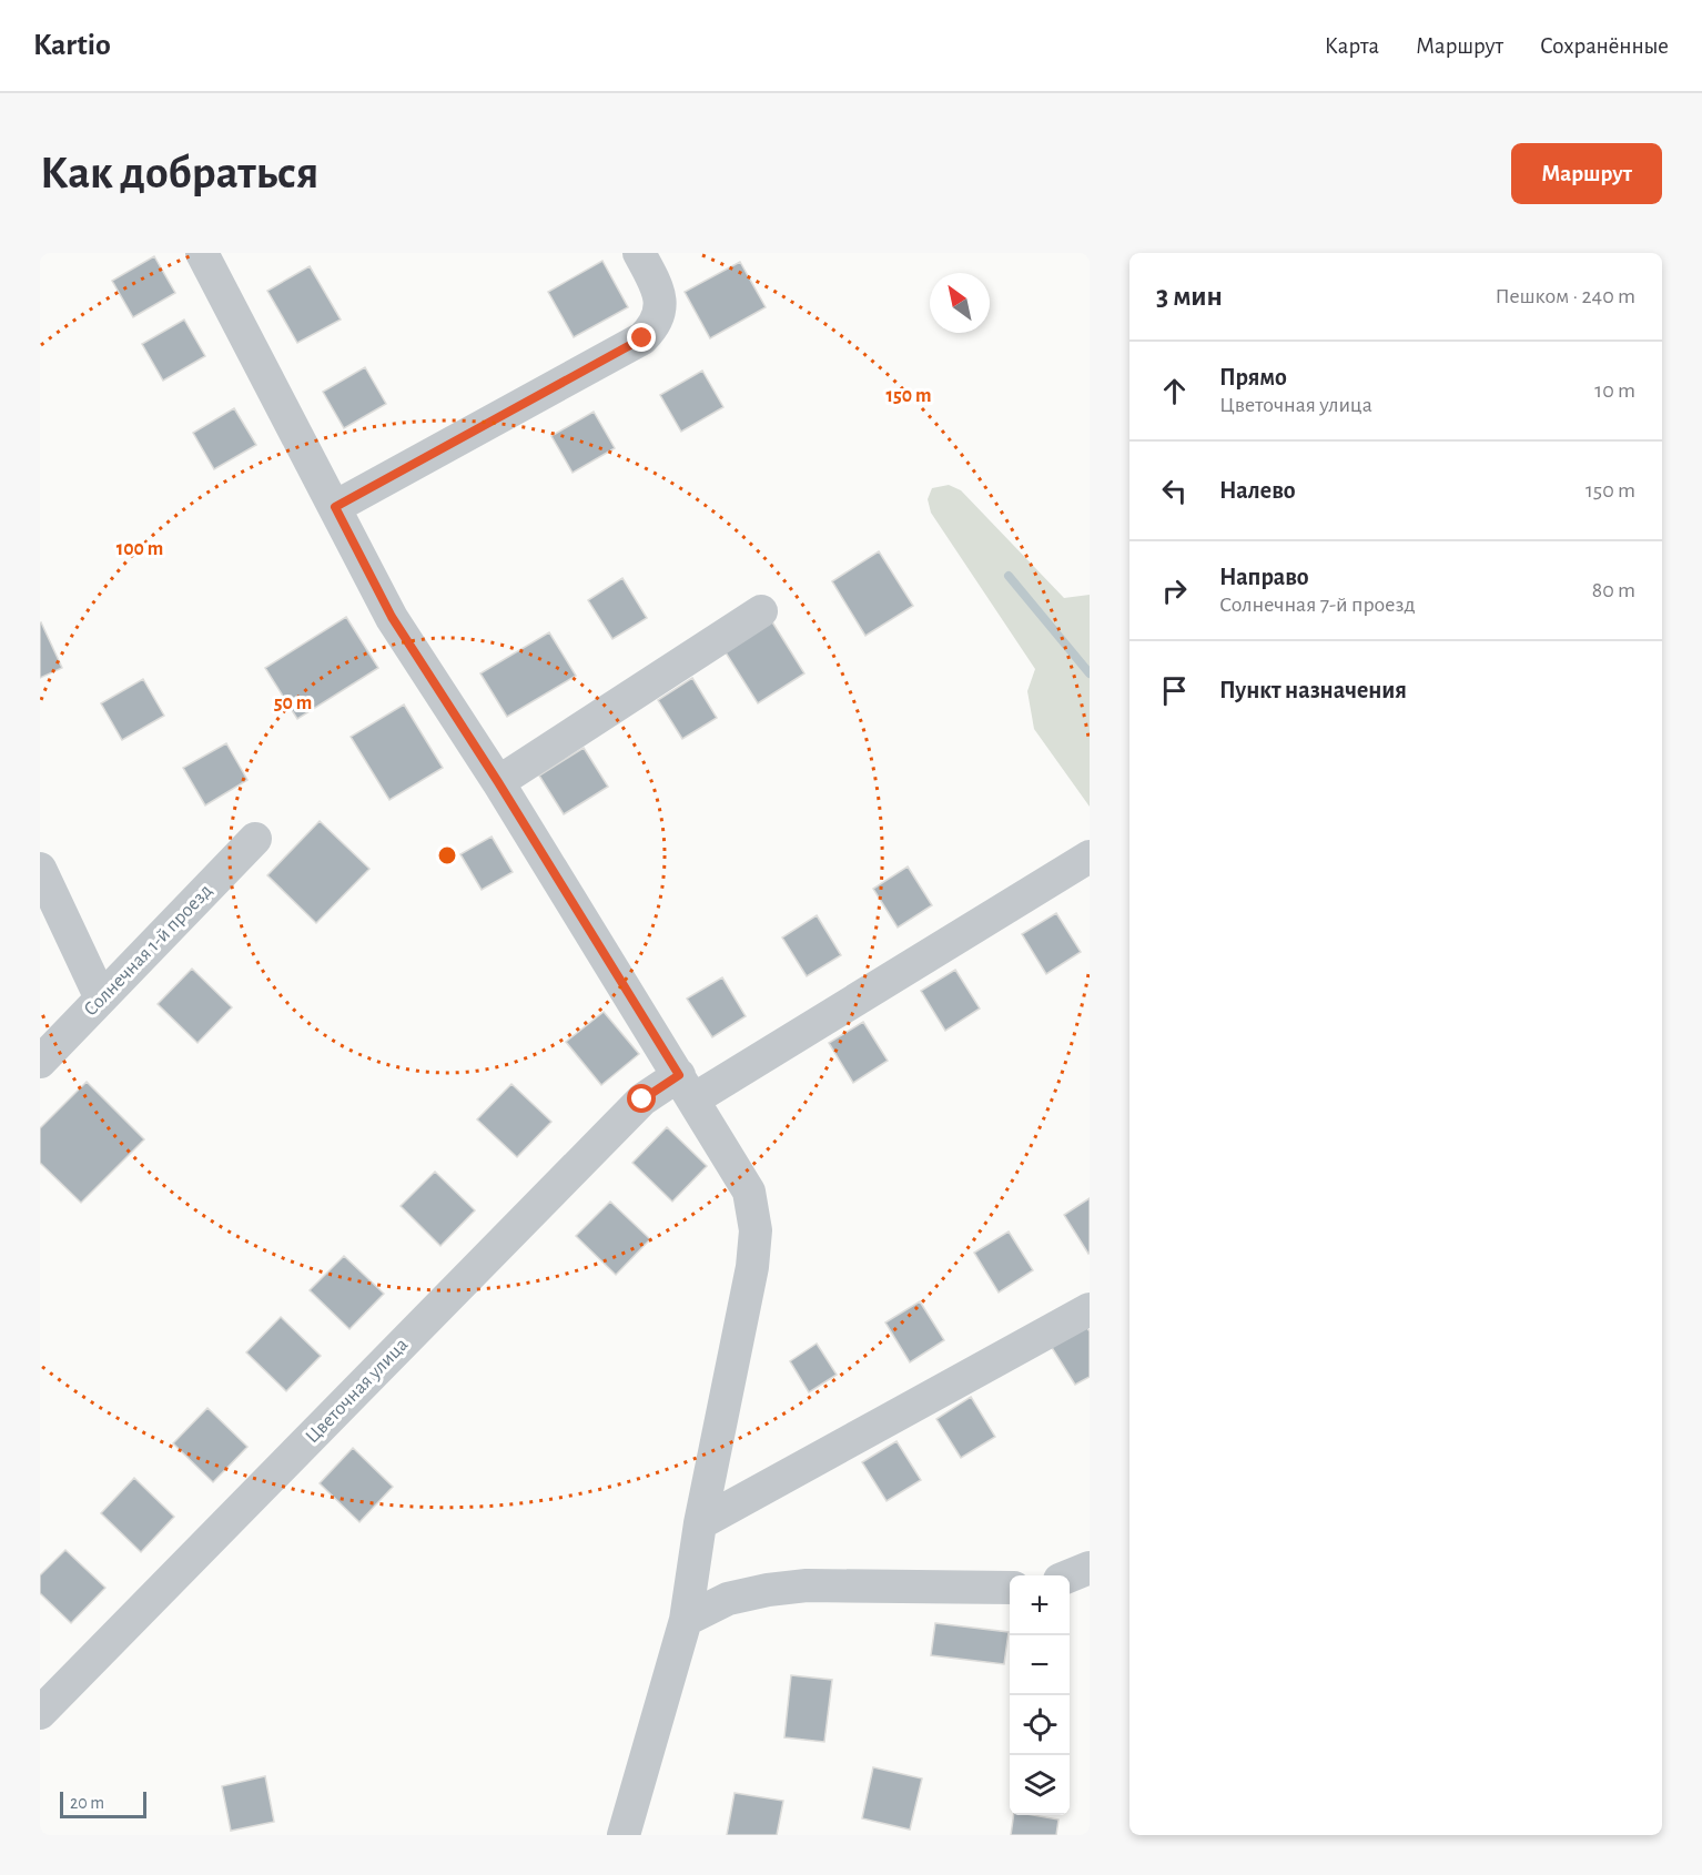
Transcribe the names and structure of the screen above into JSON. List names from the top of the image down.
{
  "streets": {
    "street": ["Солнечная 1-й проезд", "Цветочная улица"]
  },
  "scale_bar": "20 m",
  "north": "top left",
  "page": {
    "header": "Kartio",
    "nav": ["Карта", "Маршрут", "Сохранённые"],
    "buttons": "Маршрут",
    "title": "Как добраться",
    "heading": ["3 мин", "Пешком · 240 m"],
    "list": [
      ["Прямо", "Цветочная улица", "10 m"],
      ["Налево", "150 m"],
      ["Направо", "Солнечная 7-й проезд", "80 m"],
      "Пункт назначения"
    ],
    "map_buttons": ["+", "−"],
    "scale": "20 m"
  },
  "rings": ["150 m", "100 m", "50 m"]
}
